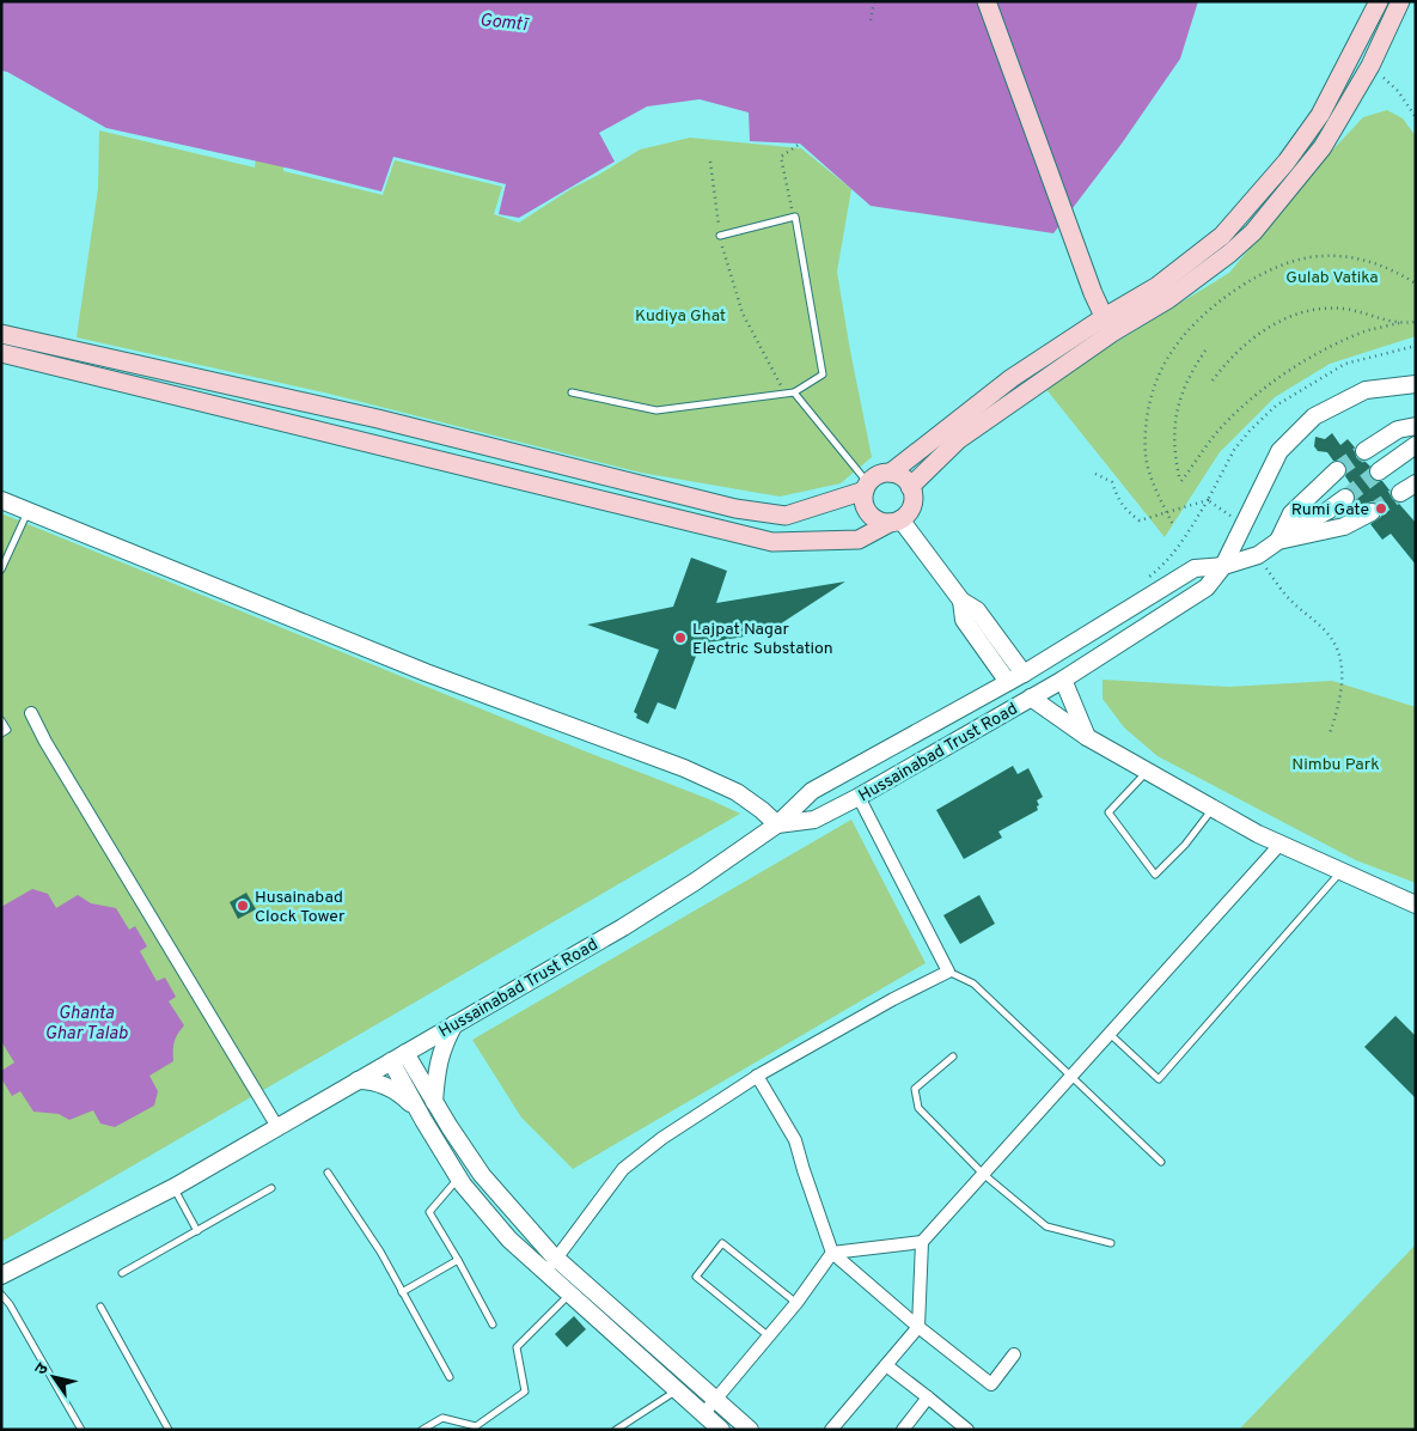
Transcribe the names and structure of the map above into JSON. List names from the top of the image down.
{
  "streets": {
    "street": ["Hussainabad Trust Road"]
  },
  "water": ["Gomtī", "Ghanta Ghar Talab"],
  "parks": ["Gulab Vatika", "Kudiya Ghat", "Nimbu Park"],
  "places": ["Rumi Gate", "Lajpat Nagar Electric Substation", "Husainabad Clock Tower"],
  "north": "top left"
}
